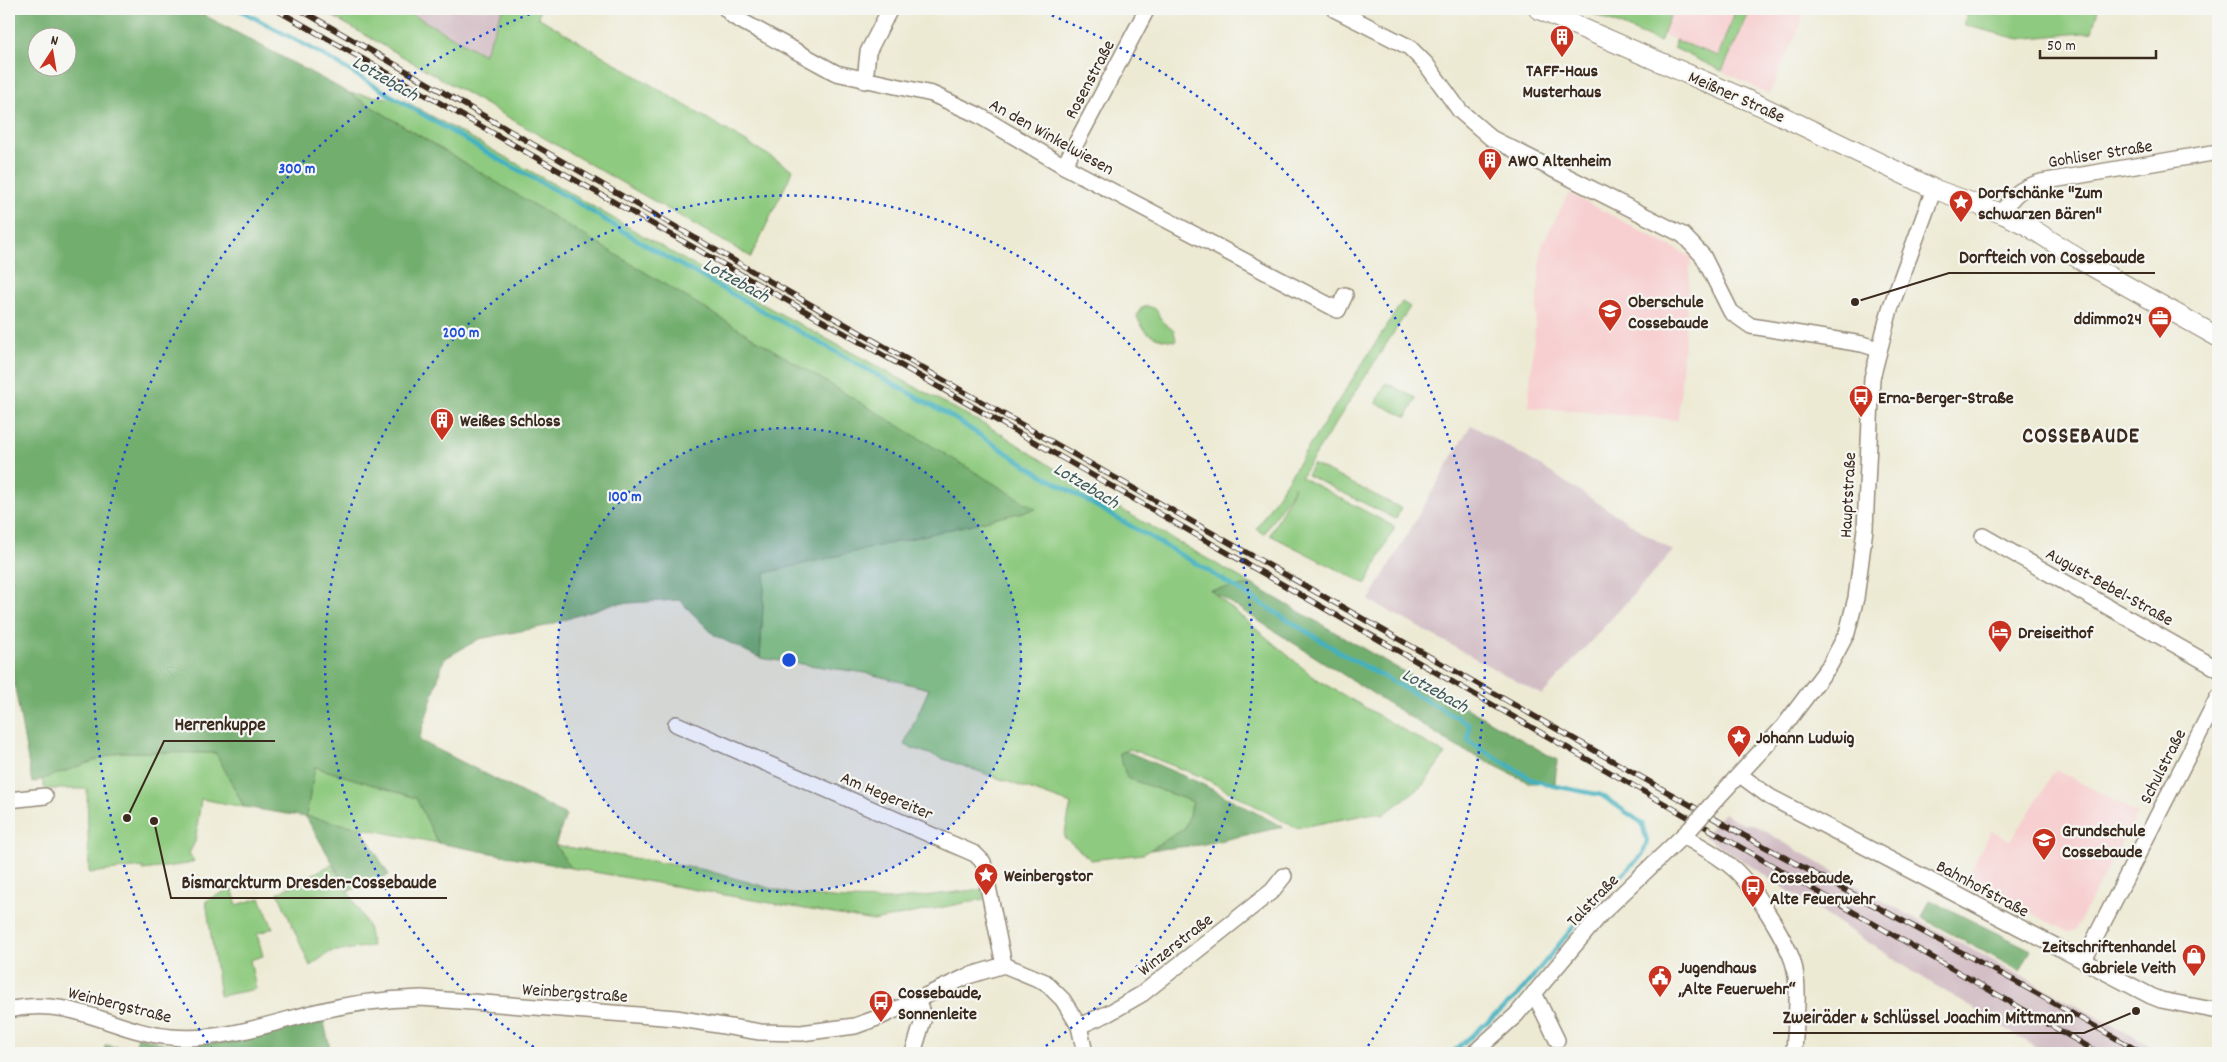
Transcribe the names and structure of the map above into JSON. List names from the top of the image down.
{
  "streets": {
    "main road": ["Meißner Straße"],
    "street": [
      "Rosenstraße",
      "An den Winkelwiesen",
      "Gohliser Straße",
      "Hauptstraße",
      "August-Bebel-Straße",
      "Schulstraße",
      "Am Hegereiter",
      "Bahnhofstraße",
      "Talstraße",
      "Winzerstraße",
      "Weinbergstraße"
    ]
  },
  "crossings": [
    ["Rosenstraße", "An den Winkelwiesen"],
    ["Meißner Straße", "Gohliser Straße"],
    ["Meißner Straße", "Hauptstraße"],
    ["Hauptstraße", "Bahnhofstraße"],
    ["Hauptstraße", "Talstraße"],
    ["Schulstraße", "Bahnhofstraße"],
    ["Am Hegereiter", "Weinbergstraße"],
    ["Bahnhofstraße", "Talstraße"]
  ],
  "districts": ["COSSEBAUDE"],
  "water": ["Lotzebach"],
  "places": {
    "building": ["TAFF-Haus Musterhaus", "AWO Altenheim", "Weißes Schloss"],
    "place": ["Dorfschänke \"Zum schwarzen Bären\"", "Johann Ludwig", "Weinbergstor"],
    "other": [
      "Dorfteich von Cossebaude",
      "Herrenkuppe",
      "Bismarckturm Dresden-Cossebaude",
      "Zweiräder & Schlüssel Joachim Mittmann"
    ],
    "school or university": ["Oberschule Cossebaude", "Grundschule Cossebaude"],
    "office": ["ddimmo24"],
    "bus stop": ["Erna-Berger-Straße", "Cossebaude, Alte Feuerwehr", "Cossebaude, Sonnenleite"],
    "hotel": ["Dreiseithof"],
    "shop": ["Zeitschriftenhandel Gabriele Veith"],
    "public building": ["Jugendhaus „Alte Feuerwehr“"]
  },
  "scale_bar": "50 m",
  "north": "top",
  "rings": ["300 m", "200 m", "100 m"]
}
